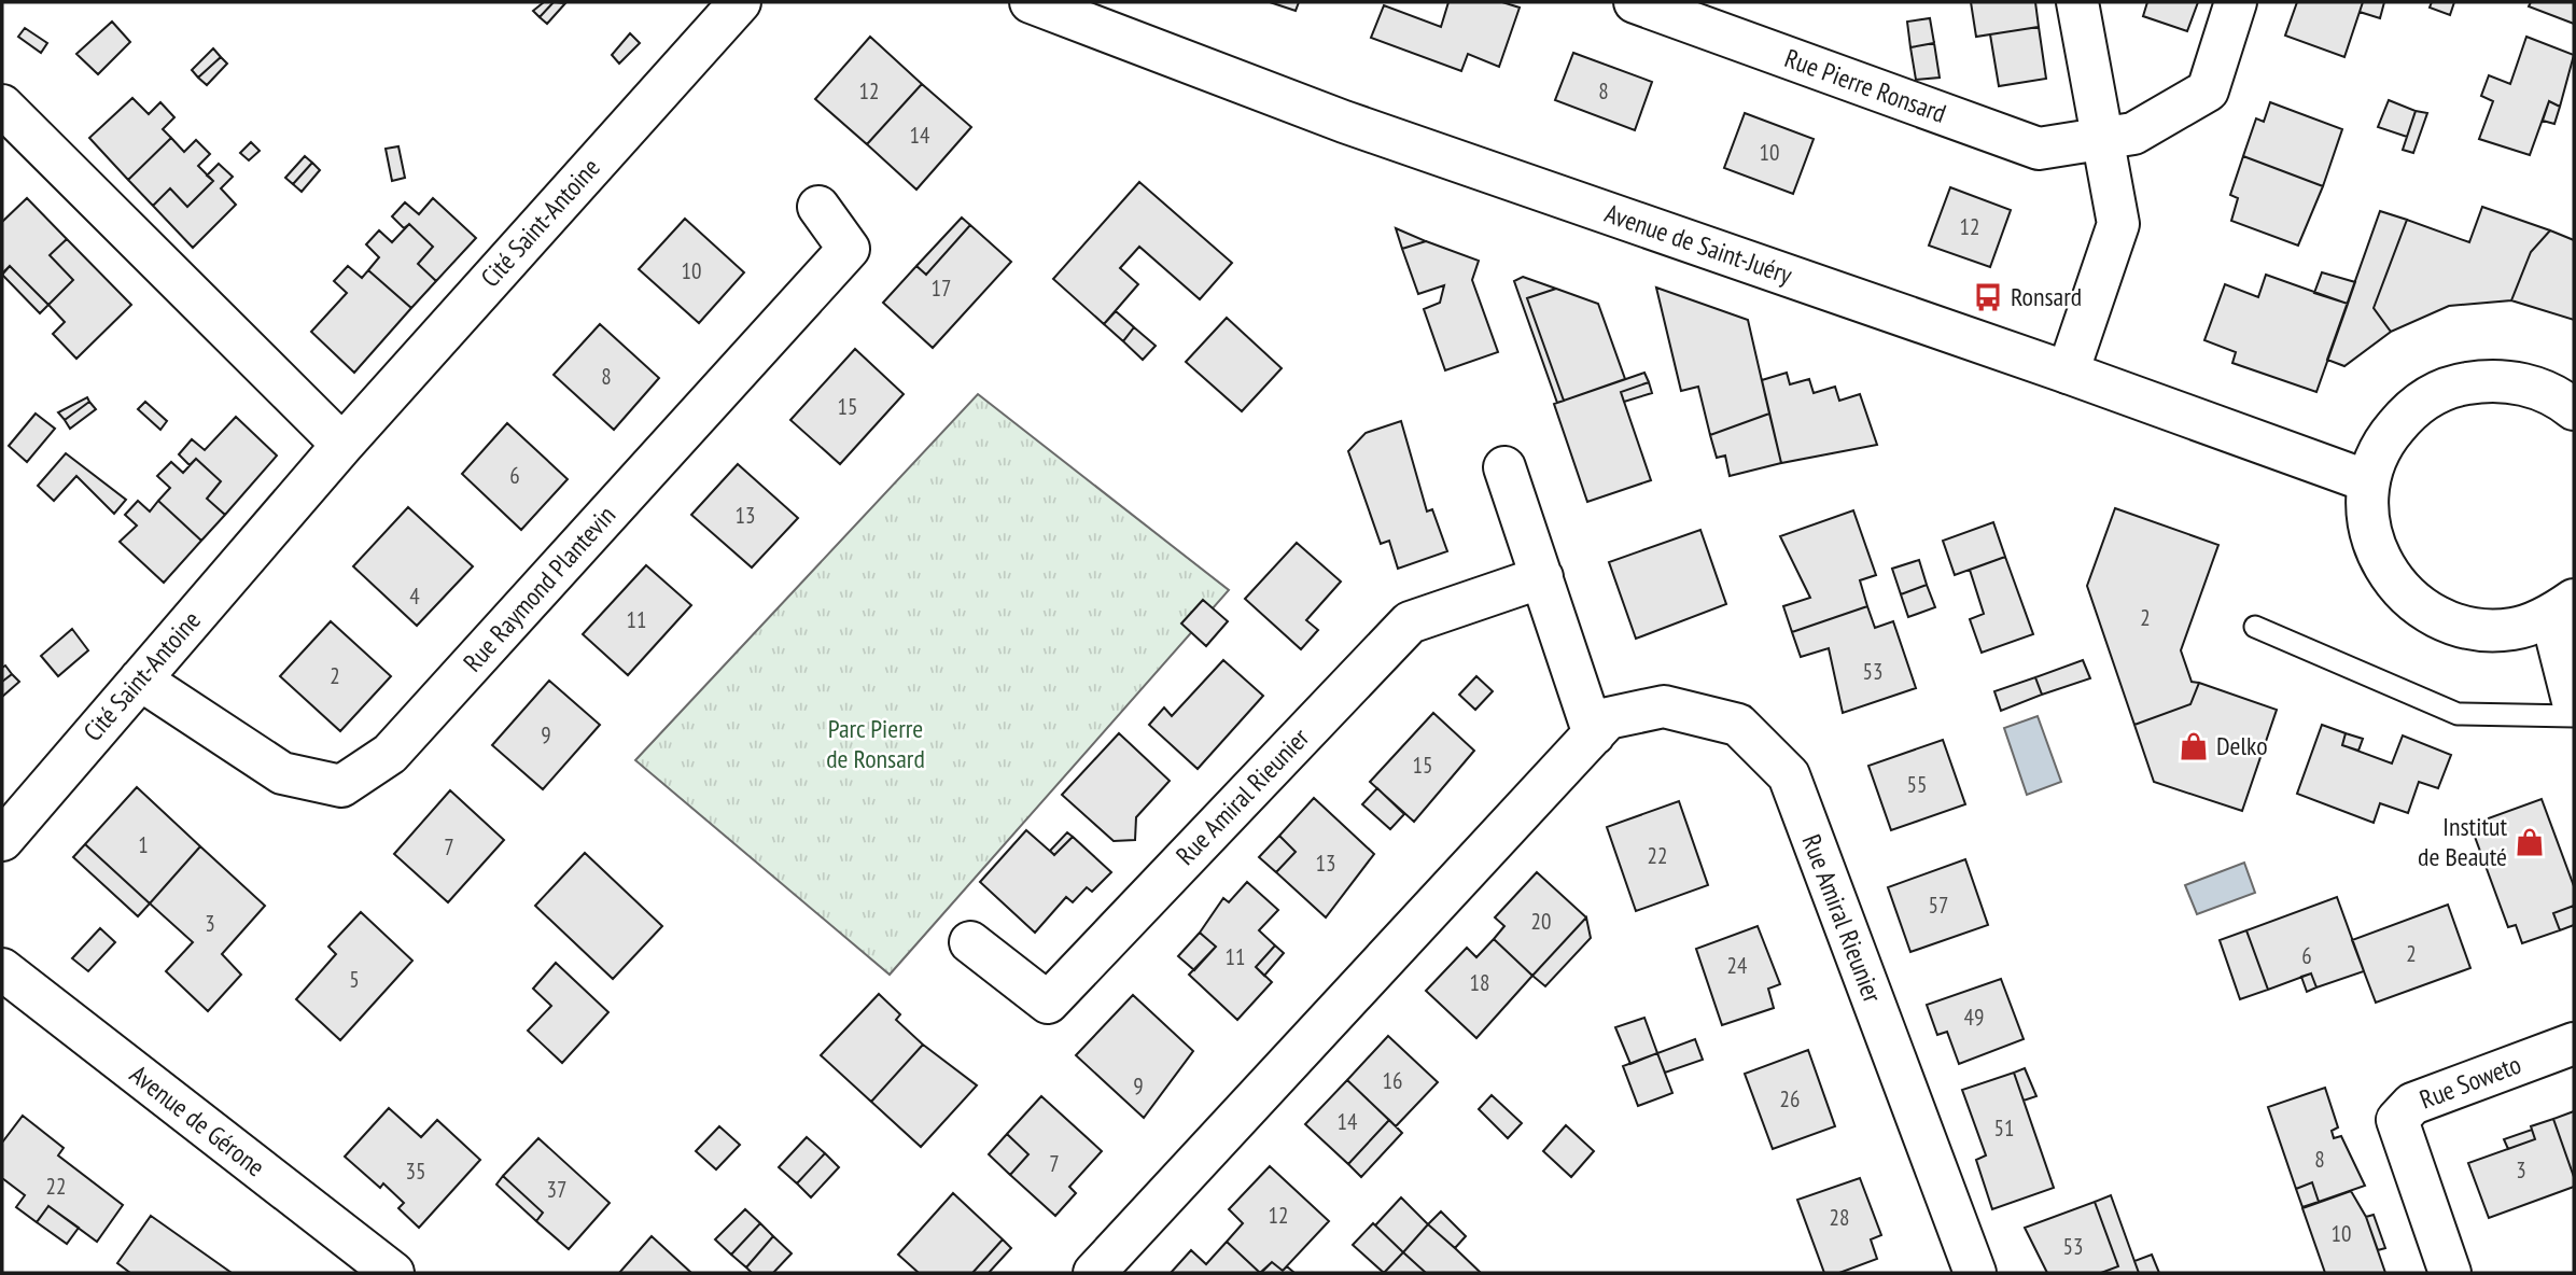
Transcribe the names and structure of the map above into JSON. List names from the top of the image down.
{
  "streets": {
    "street": [
      "Rue Pierre Ronsard",
      "Cité Saint-Antoine",
      "Avenue de Saint-Juéry",
      "Rue Raymond Plantevin",
      "Rue Amiral Rieunier",
      "Rue Soweto",
      "Avenue de Gérone"
    ]
  },
  "crossings": [
    ["Cité Saint-Antoine", "Rue Raymond Plantevin"]
  ],
  "parks": ["Parc Pierre de Ronsard"],
  "places": {
    "bus stop": ["Ronsard"],
    "shop": ["Delko", "Institut de Beauté"]
  },
  "house_numbers": [
    "12",
    "8",
    "14",
    "10",
    "12",
    "10",
    "17",
    "8",
    "15",
    "6",
    "13",
    "4",
    "2",
    "11",
    "53",
    "2",
    "9",
    "15",
    "55",
    "1",
    "7",
    "22",
    "13",
    "57",
    "20",
    "3",
    "2",
    "6",
    "11",
    "24",
    "5",
    "18",
    "49",
    "16",
    "9",
    "26",
    "14",
    "51",
    "8",
    "7",
    "3",
    "35",
    "22",
    "37",
    "12",
    "28",
    "10",
    "53"
  ]
}
